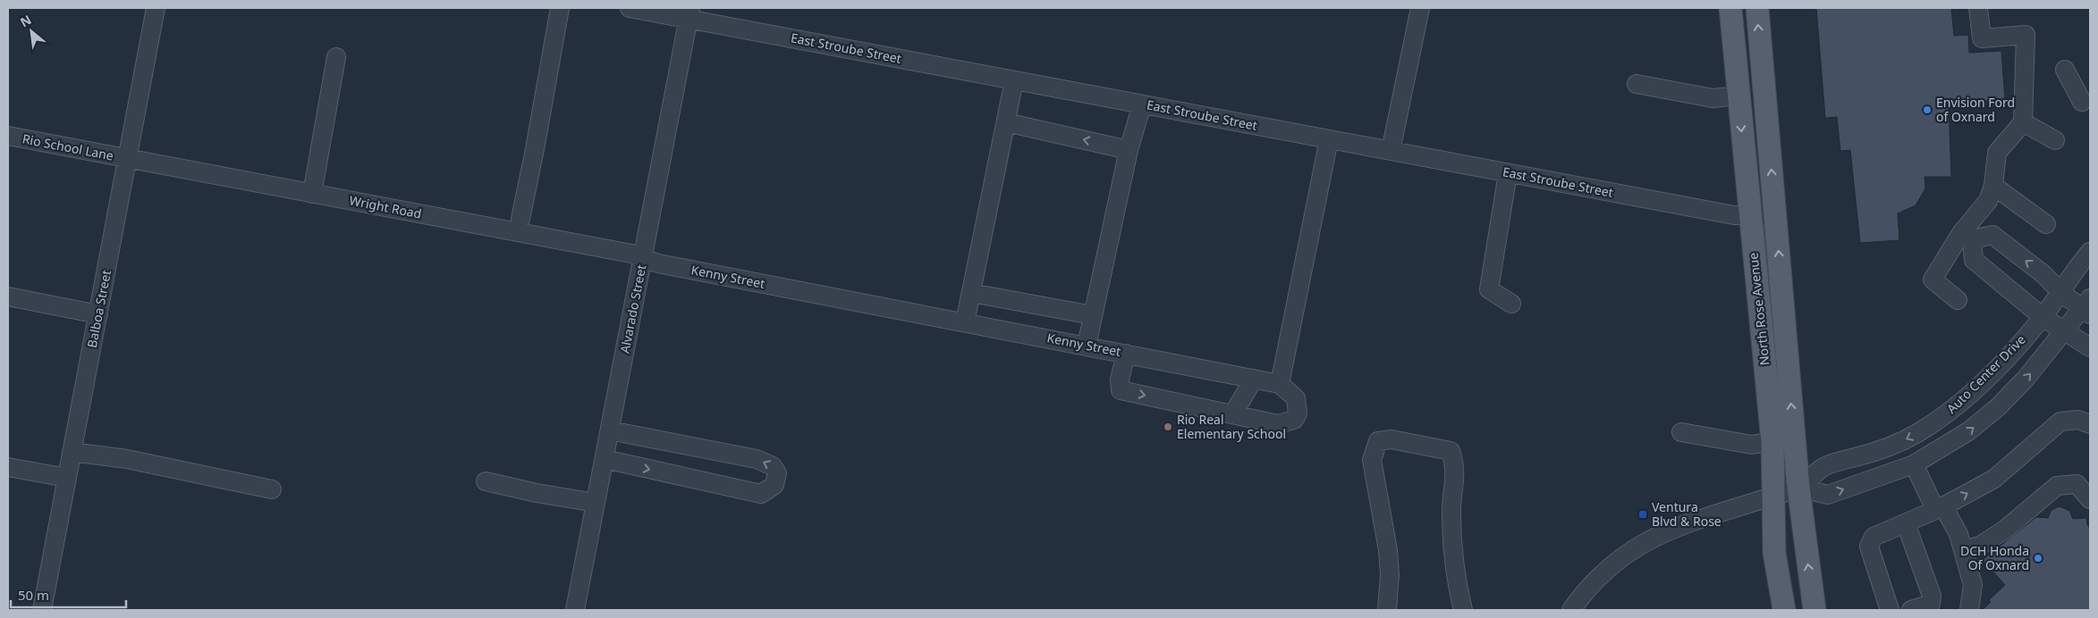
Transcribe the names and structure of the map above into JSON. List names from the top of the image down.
{
  "streets": {
    "main road": ["North Rose Avenue"],
    "street": [
      "East Stroube Street",
      "Rio School Lane",
      "Wright Road",
      "Kenny Street",
      "Balboa Street",
      "Alvarado Street",
      "Auto Center Drive"
    ]
  },
  "crossings": [
    ["East Stroube Street", "Alvarado Street"],
    ["East Stroube Street", "North Rose Avenue"],
    ["Rio School Lane", "Wright Road"],
    ["Rio School Lane", "Balboa Street"],
    ["Wright Road", "Kenny Street"],
    ["Wright Road", "Balboa Street"],
    ["Wright Road", "Alvarado Street"],
    ["Kenny Street", "Alvarado Street"],
    ["North Rose Avenue", "Auto Center Drive"]
  ],
  "places": {
    "other": ["Envision Ford of Oxnard", "Rio Real Elementary School", "DCH Honda Of Oxnard"],
    "transit": ["Ventura Blvd & Rose"]
  },
  "scale_bar": "50 m",
  "north": "top left"
}
